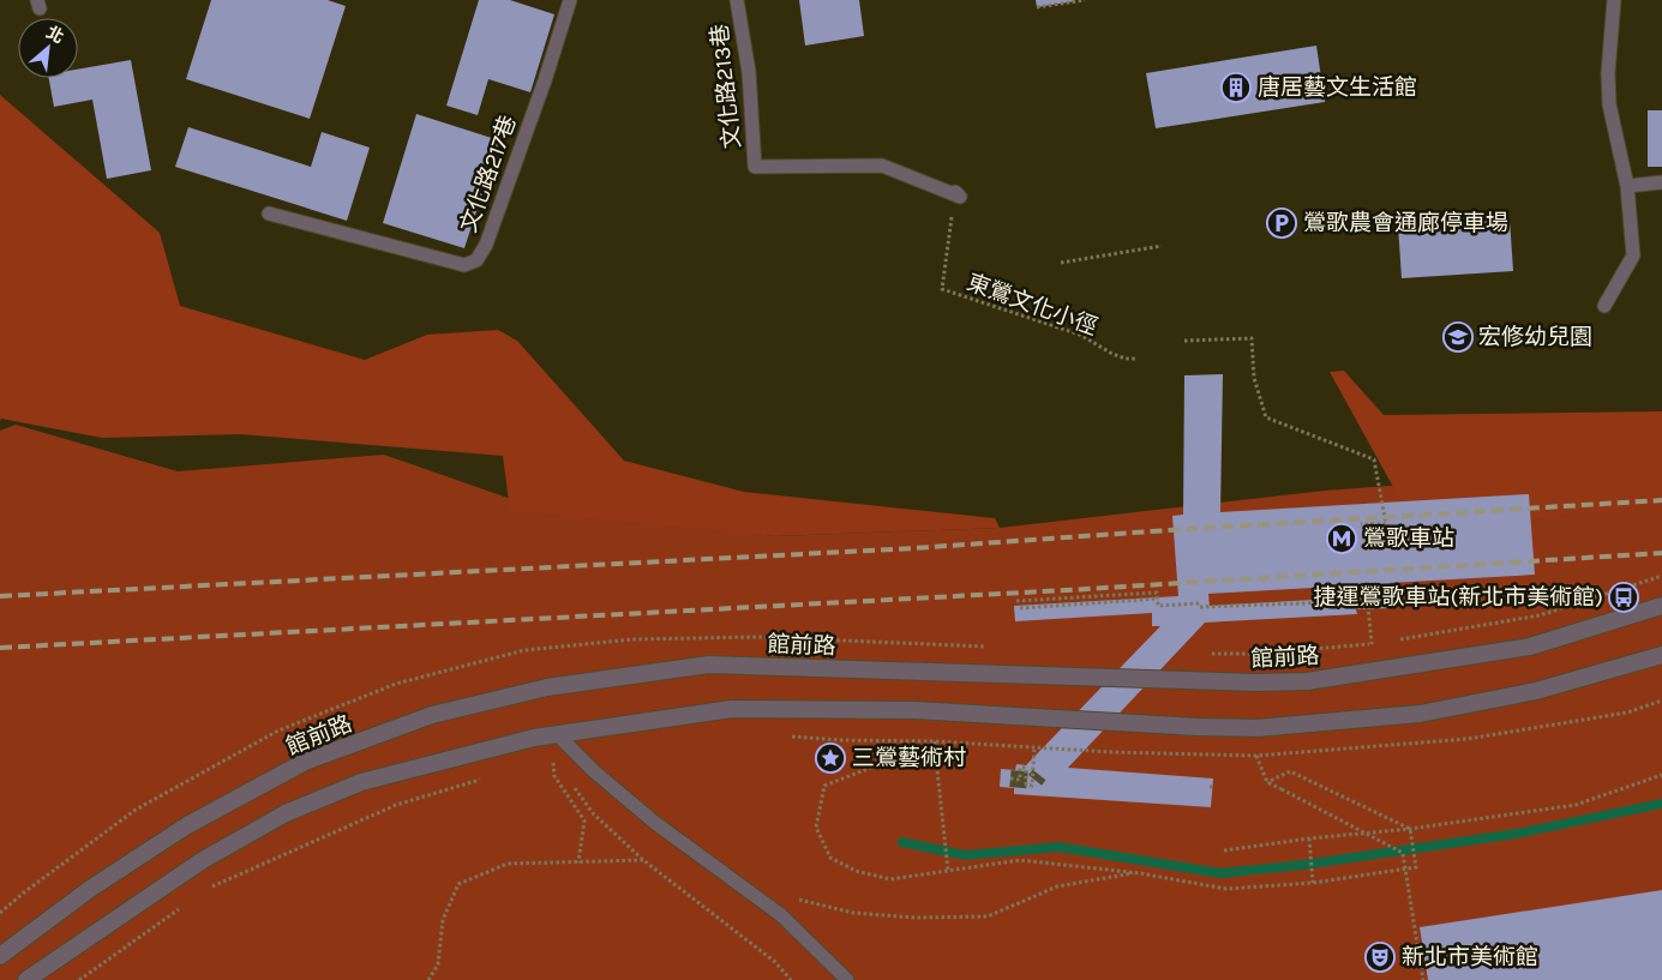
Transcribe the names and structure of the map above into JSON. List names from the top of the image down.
{
  "streets": {
    "street": ["館前路"],
    "lane": ["文化路213巷", "文化路217巷"],
    "path": ["東鶯文化小徑"]
  },
  "crossings": [
    ["文化路213巷", "東鶯文化小徑"]
  ],
  "places": {
    "building": ["唐居藝文生活館"],
    "parking": ["鶯歌農會通廊停車場"],
    "school or university": ["宏修幼兒園"],
    "metro station": ["鶯歌車站"],
    "bus stop": ["捷運鶯歌車站(新北市美術館)"],
    "place": ["三鶯藝術村"],
    "theatre": ["新北市美術館"]
  },
  "north": "top right"
}
